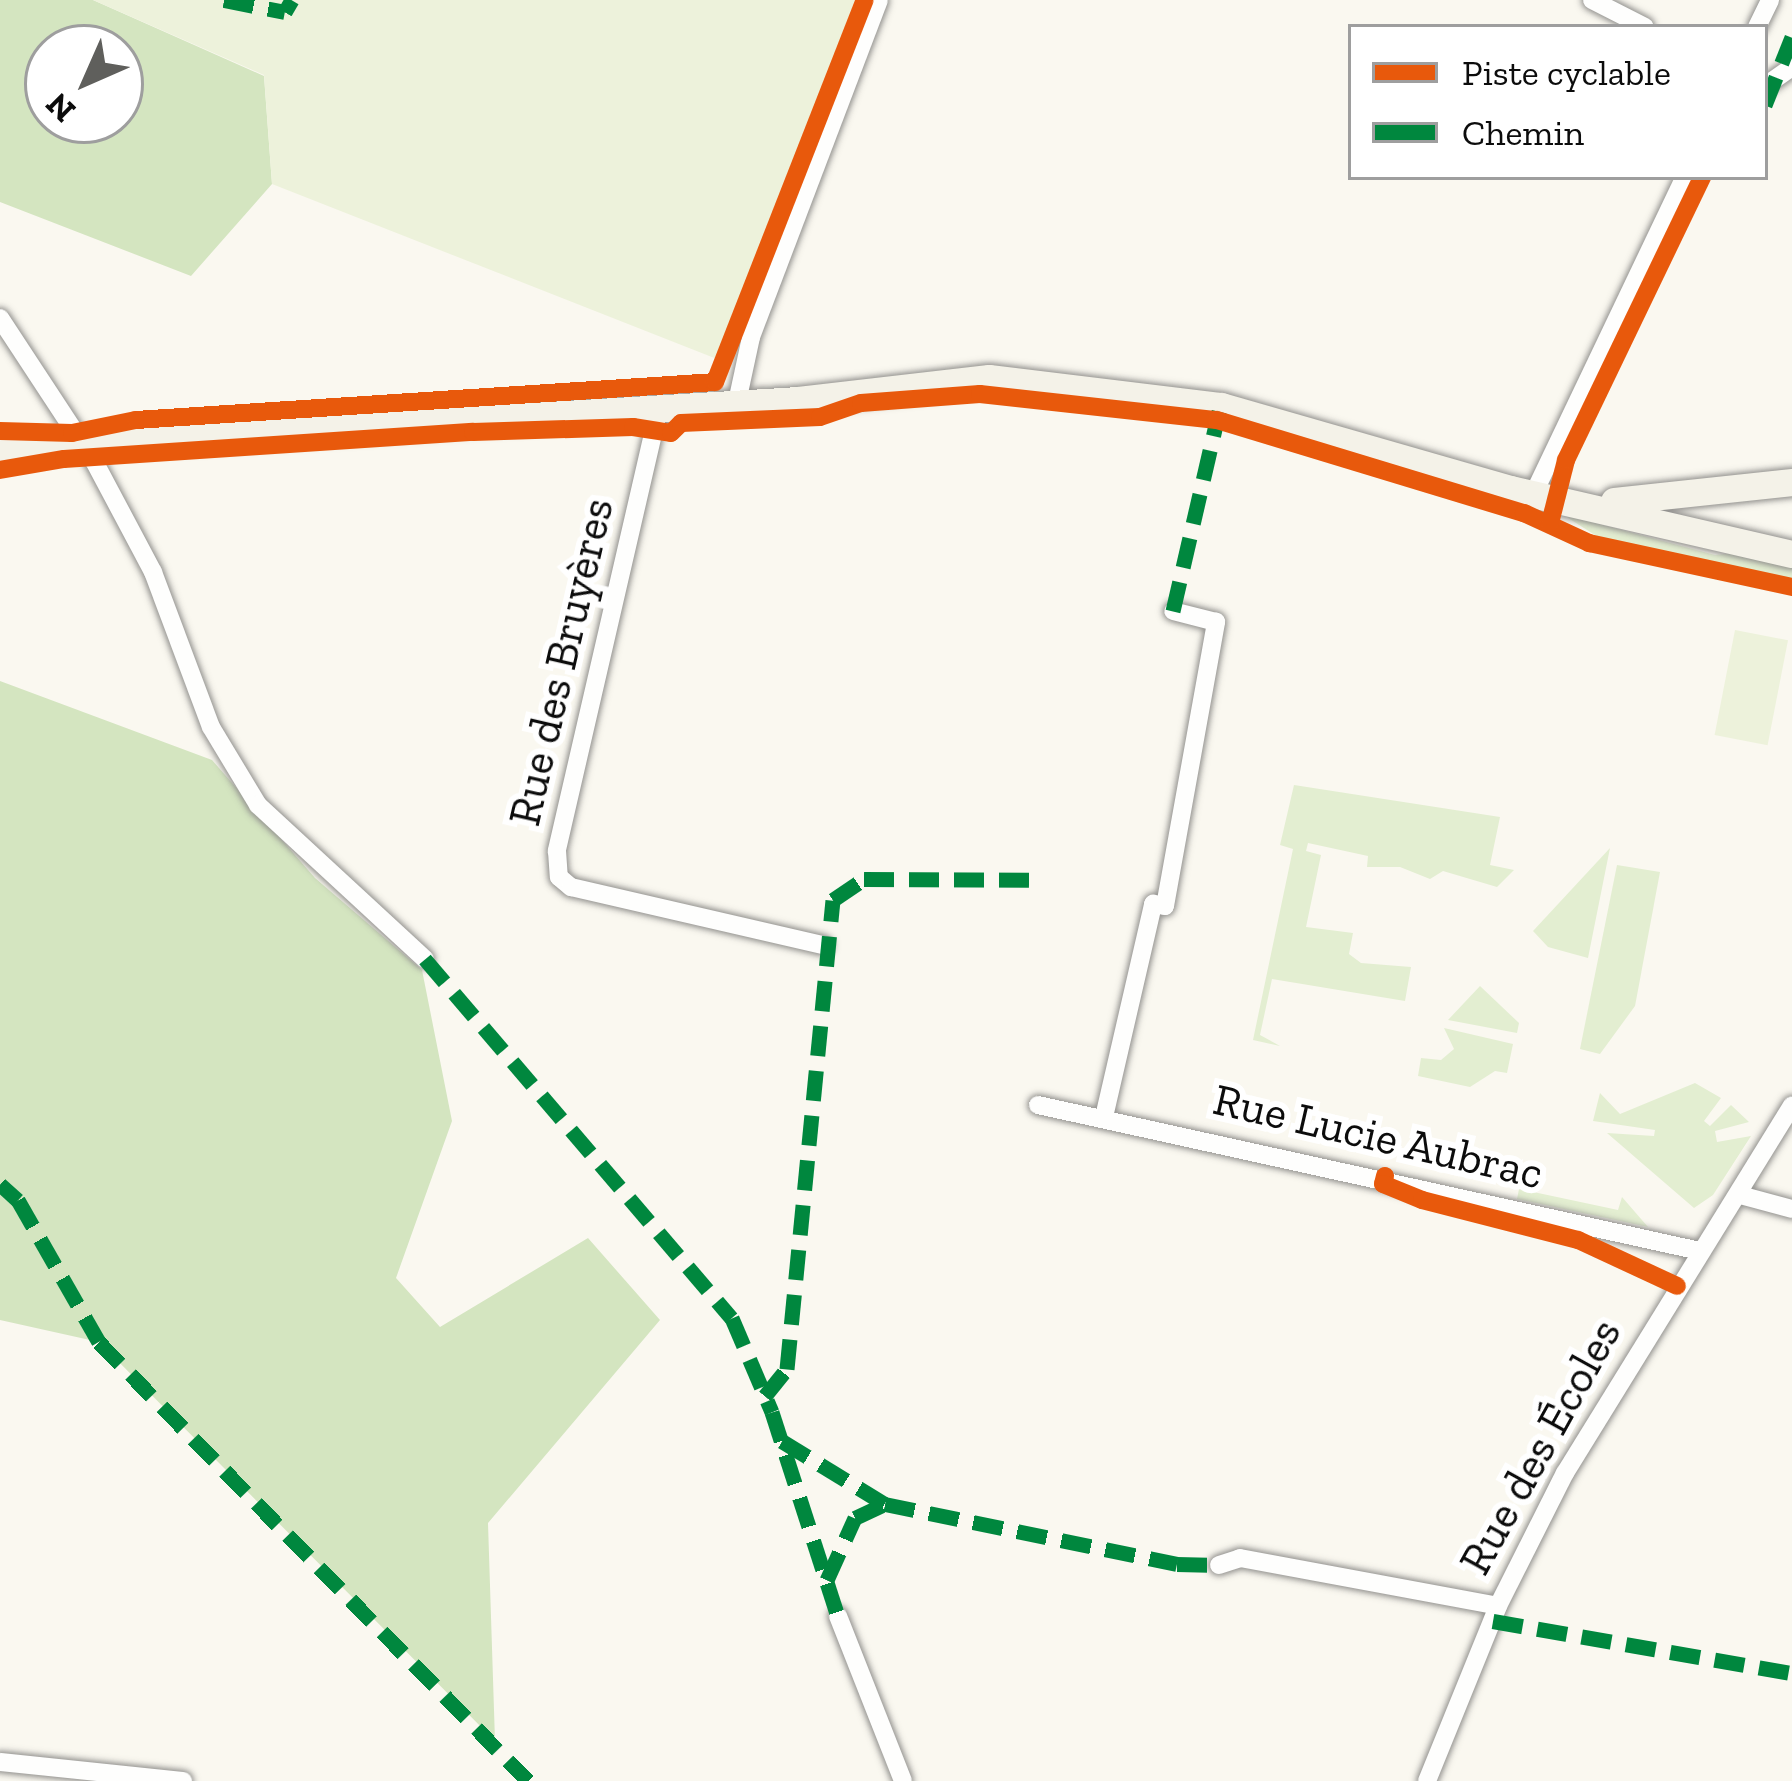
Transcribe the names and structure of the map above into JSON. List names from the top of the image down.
{
  "streets": {
    "street": ["Rue des Bruyères", "Rue Lucie Aubrac", "Rue des Écoles"]
  },
  "crossings": [
    ["Rue Lucie Aubrac", "Rue des Écoles"]
  ],
  "legend": ["Piste cyclable", "Chemin"],
  "north": "bottom left"
}
